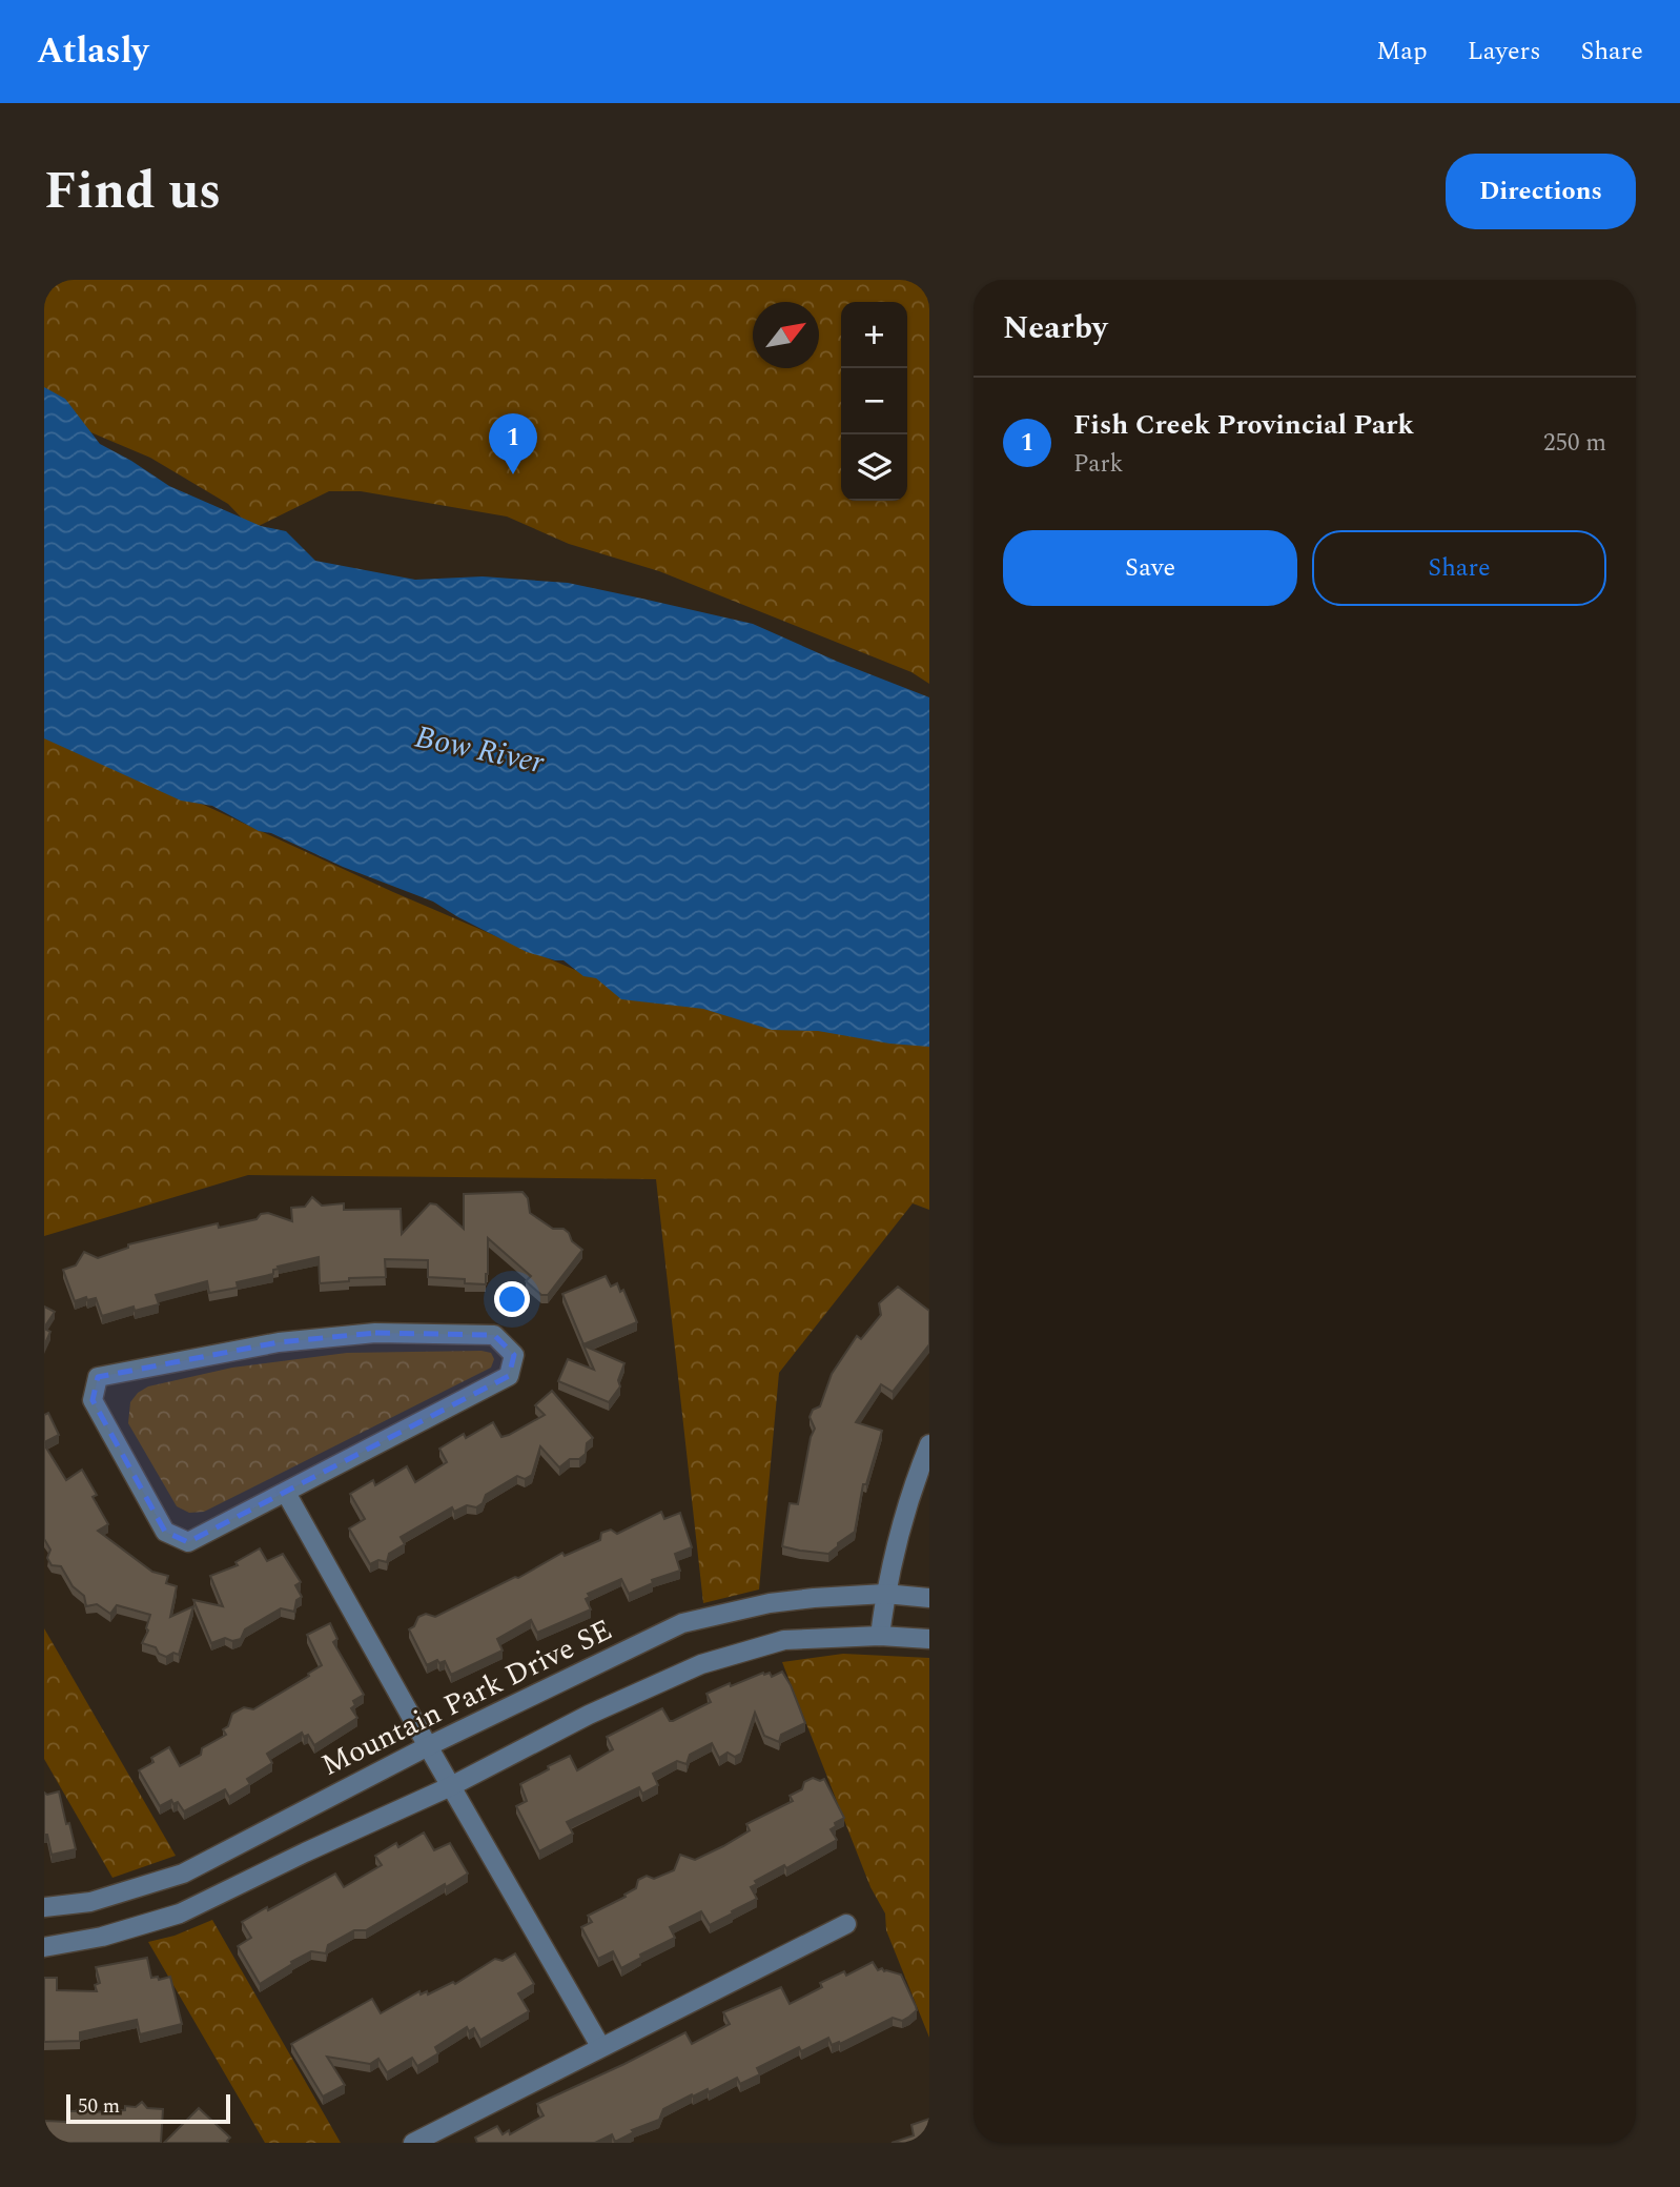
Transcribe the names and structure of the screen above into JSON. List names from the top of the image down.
{
  "streets": {
    "street": ["Mountain Park Drive SE"]
  },
  "water": ["Bow River"],
  "scale_bar": "50 m",
  "north": "top right",
  "page": {
    "header": "Atlasly",
    "nav": ["Map", "Layers", "Share"],
    "title": "Find us",
    "buttons": [
      "Directions",
      ["Save", "Share"]
    ],
    "heading": "Nearby",
    "map_buttons": ["+", "−"],
    "list": [
      {
        "mark": "1",
        "name": "Fish Creek Provincial Park",
        "note": "Park",
        "value": "250 m"
      }
    ],
    "pins": "1",
    "scale": "50 m"
  }
}
